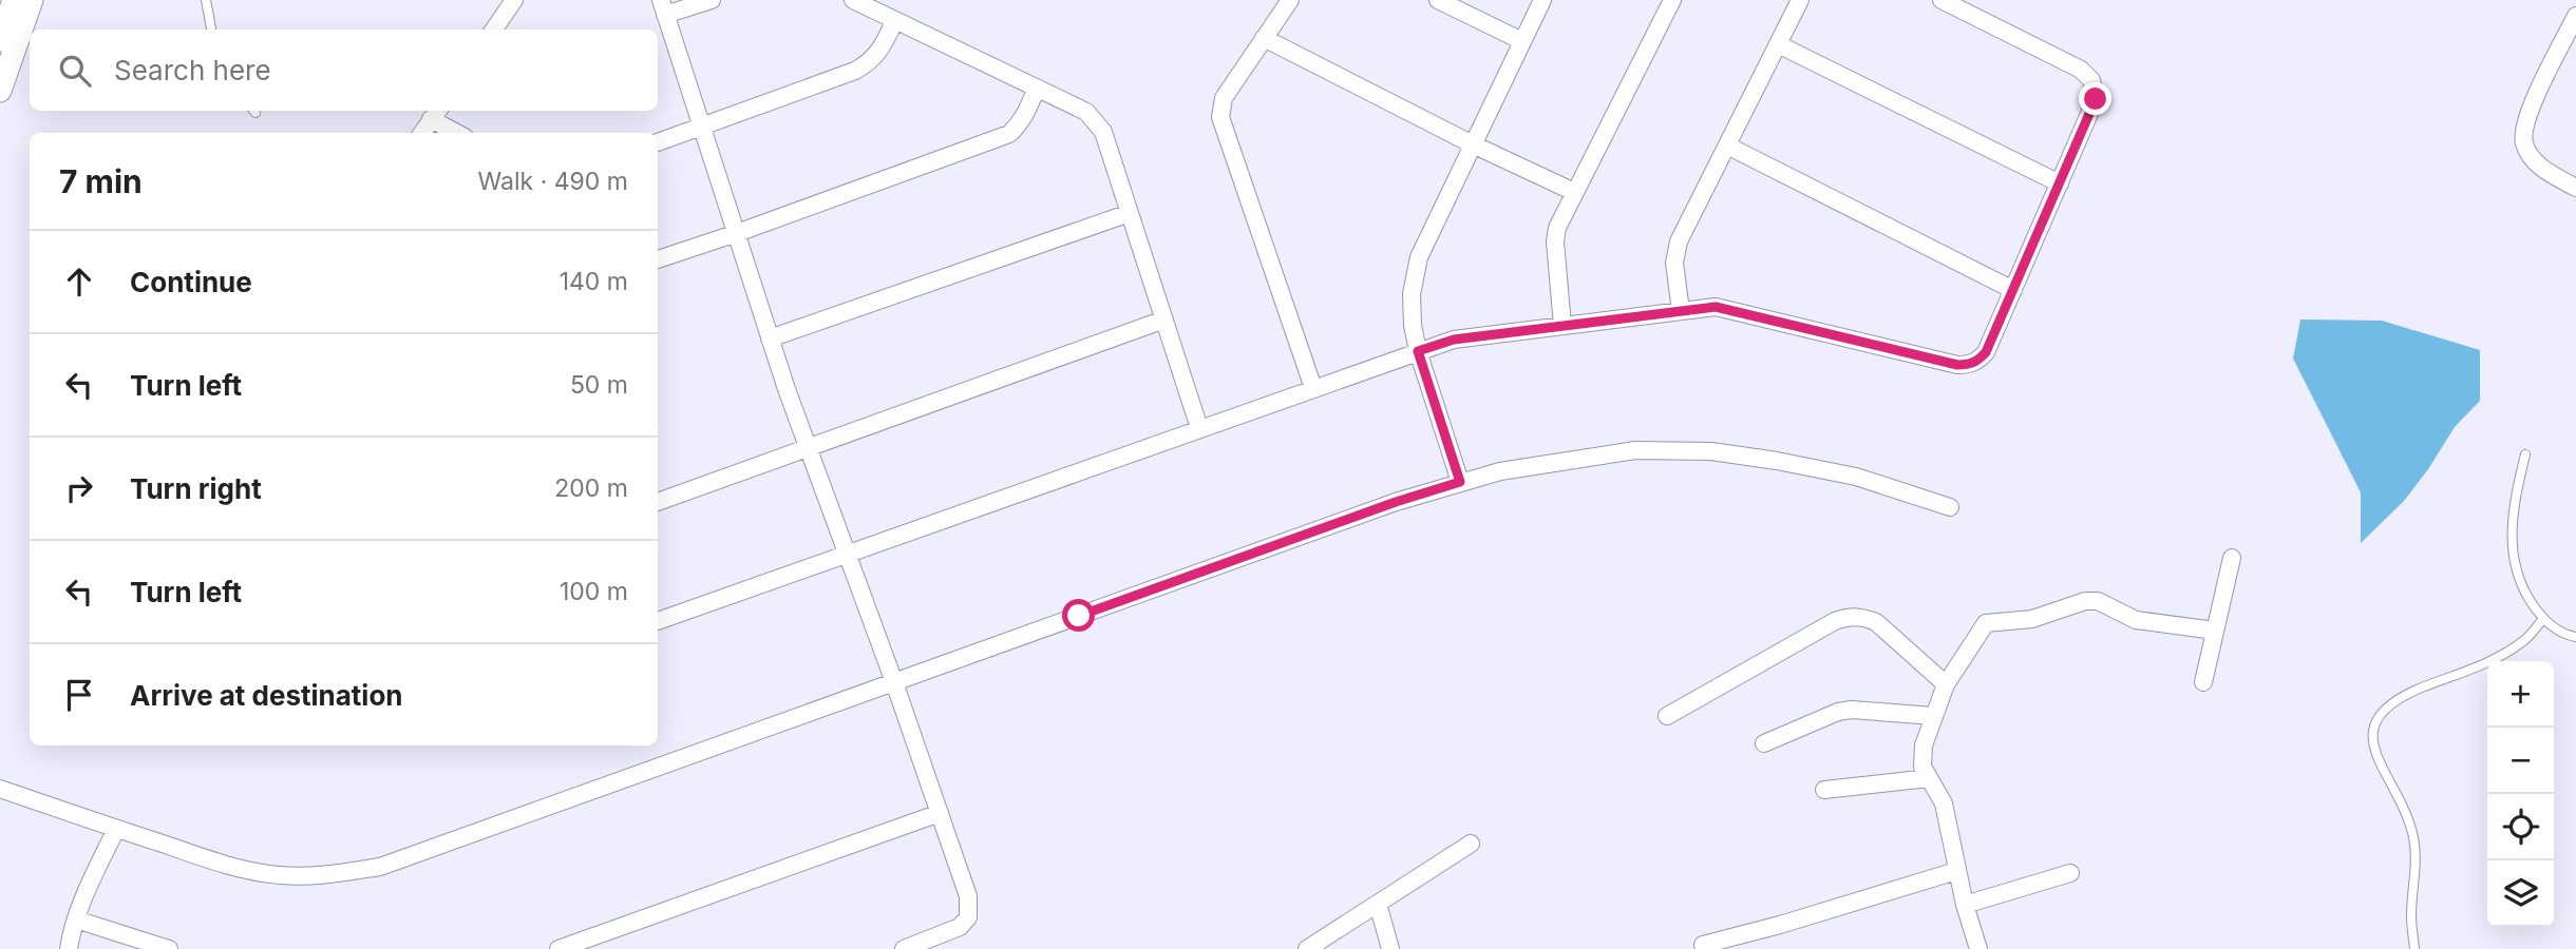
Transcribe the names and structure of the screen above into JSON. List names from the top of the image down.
{
  "page": {
    "search": "Search here",
    "heading": ["7 min", "Walk · 490 m"],
    "list": [
      ["Continue", "140 m"],
      ["Turn left", "50 m"],
      ["Turn right", "200 m"],
      ["Turn left", "100 m"],
      "Arrive at destination"
    ],
    "map_buttons": ["+", "−"]
  }
}
